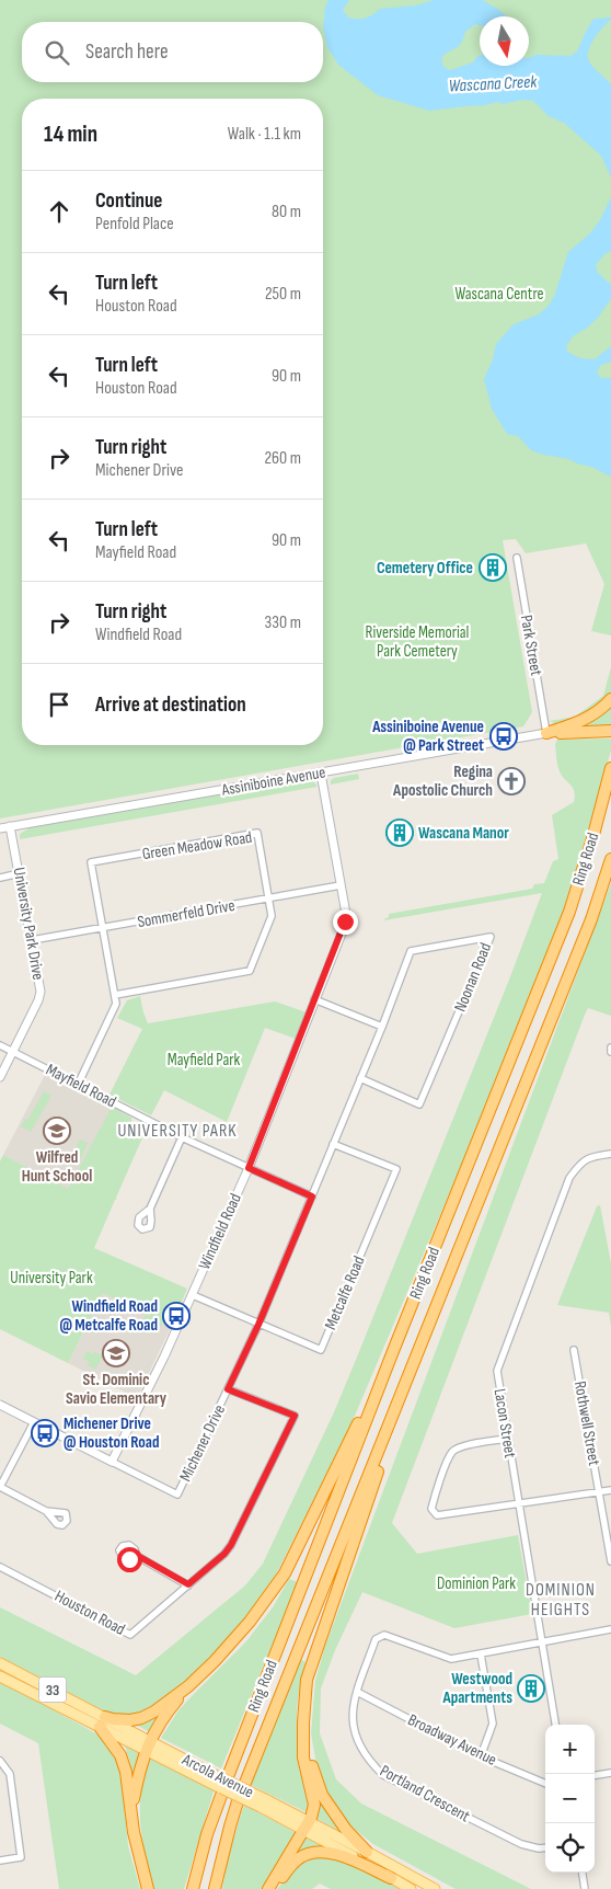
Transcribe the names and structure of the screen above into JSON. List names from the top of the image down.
{
  "streets": {
    "highway": ["Ring Road"],
    "main road": ["33", "Arcola Avenue"],
    "street": [
      "Park Street",
      "Assiniboine Avenue",
      "Green Meadow Road",
      "Sommerfeld Drive",
      "University Park Drive",
      "Noonan Road",
      "Mayfield Road",
      "Windfield Road",
      "Metcalfe Road",
      "Lacon Street",
      "Rothwell Street",
      "Michener Drive",
      "Houston Road",
      "Broadway Avenue",
      "Portland Crescent"
    ]
  },
  "crossings": [
    ["Park Street", "Assiniboine Avenue"],
    ["Assiniboine Avenue", "University Park Drive"],
    ["Assiniboine Avenue", "Windfield Road"],
    ["Green Meadow Road", "Sommerfeld Drive"],
    ["Green Meadow Road", "Mayfield Road"],
    ["Sommerfeld Drive", "University Park Drive"],
    ["Sommerfeld Drive", "Windfield Road"],
    ["University Park Drive", "Mayfield Road"],
    ["Noonan Road", "Michener Drive"],
    ["Mayfield Road", "Windfield Road"],
    ["Mayfield Road", "Michener Drive"],
    ["Windfield Road", "Metcalfe Road"],
    ["Windfield Road", "Michener Drive"],
    ["Metcalfe Road", "Michener Drive"],
    ["Lacon Street", "Portland Crescent"],
    ["Michener Drive", "Houston Road"],
    ["Broadway Avenue", "Portland Crescent"]
  ],
  "districts": ["UNIVERSITY PARK", "DOMINION HEIGHTS"],
  "water": ["Wascana Creek"],
  "parks": [
    "Wascana Centre",
    "Riverside Memorial Park Cemetery",
    "Mayfield Park",
    "University Park",
    "Dominion Park"
  ],
  "places": {
    "building": ["Cemetery Office", "Wascana Manor", "Westwood Apartments"],
    "bus stop": ["Assiniboine Avenue @ Park Street", "Windfield Road @ Metcalfe Road", "Michener Drive @ Houston Road"],
    "church": ["Regina Apostolic Church"],
    "school or university": ["Wilfred Hunt School", "St. Dominic Savio Elementary"]
  },
  "north": "bottom",
  "page": {
    "search": "Search here",
    "heading": ["14 min", "Walk · 1.1 km"],
    "list": [
      ["Continue", "Penfold Place", "80 m"],
      ["Turn left", "Houston Road", "250 m"],
      ["Turn left", "Houston Road", "90 m"],
      ["Turn right", "Michener Drive", "260 m"],
      ["Turn left", "Mayfield Road", "90 m"],
      ["Turn right", "Windfield Road", "330 m"],
      "Arrive at destination"
    ],
    "map_buttons": ["+", "−"]
  }
}
